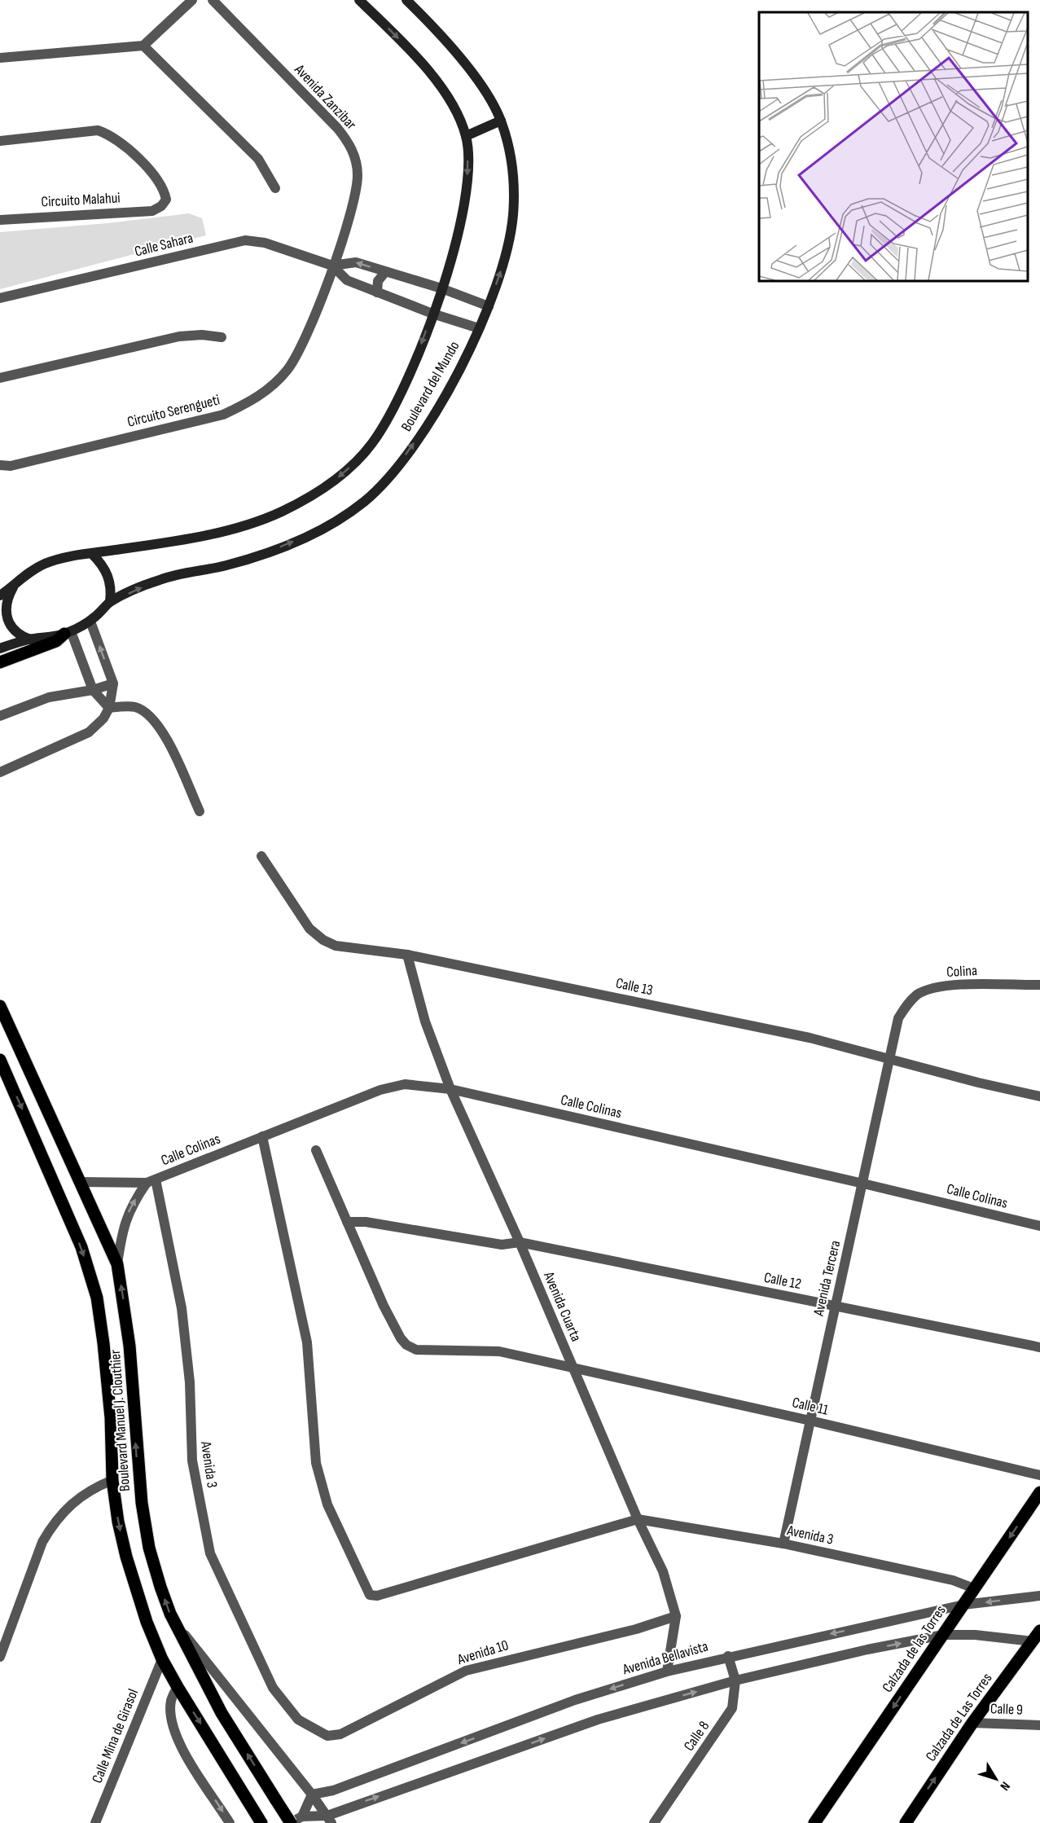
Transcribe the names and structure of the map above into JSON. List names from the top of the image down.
{
  "streets": {
    "main road": ["Boulevard Manuel J. Clouthier", "Calzada de las Torres", "Calzada de Las Torres"],
    "street": [
      "Avenida Zanzibar",
      "Circuito Malahui",
      "Calle Sahara",
      "Boulevard del Mundo",
      "Circuito Serengueti",
      "Colina",
      "Calle 13",
      "Calle Colinas",
      "Avenida Tercera",
      "Calle 12",
      "Avenida Cuarta",
      "Calle 11",
      "Avenida 3",
      "Avenida 10",
      "Avenida Bellavista",
      "Calle 9",
      "Calle Mina de Girasol",
      "Calle 8"
    ]
  },
  "crossings": [
    ["Avenida Zanzibar", "Calle Sahara"],
    ["Avenida Zanzibar", "Circuito Serengueti"],
    ["Calle Sahara", "Circuito Serengueti"],
    ["Colina", "Avenida Tercera"],
    ["Calle 13", "Avenida Tercera"],
    ["Calle 13", "Avenida Cuarta"],
    ["Calle Colinas", "Avenida Tercera"],
    ["Calle Colinas", "Avenida Cuarta"],
    ["Calle Colinas", "Boulevard Manuel J. Clouthier"],
    ["Calle Colinas", "Avenida 3"],
    ["Avenida Tercera", "Calle 12"],
    ["Avenida Tercera", "Calle 11"],
    ["Avenida Tercera", "Avenida 3"],
    ["Calle 12", "Avenida Cuarta"],
    ["Calle 12", "Calle 11"],
    ["Avenida Cuarta", "Calle 11"],
    ["Avenida Cuarta", "Avenida 3"],
    ["Avenida Cuarta", "Avenida 10"],
    ["Avenida Cuarta", "Avenida Bellavista"],
    ["Boulevard Manuel J. Clouthier", "Calle Mina de Girasol"],
    ["Avenida 3", "Calzada de las Torres"],
    ["Avenida 3", "Avenida 10"],
    ["Calzada de las Torres", "Avenida Bellavista"],
    ["Avenida Bellavista", "Calle 8"],
    ["Calle 9", "Calzada de Las Torres"]
  ],
  "one_way": ["Calzada de las Torres", "Calzada de Las Torres"],
  "north": "bottom right"
}
